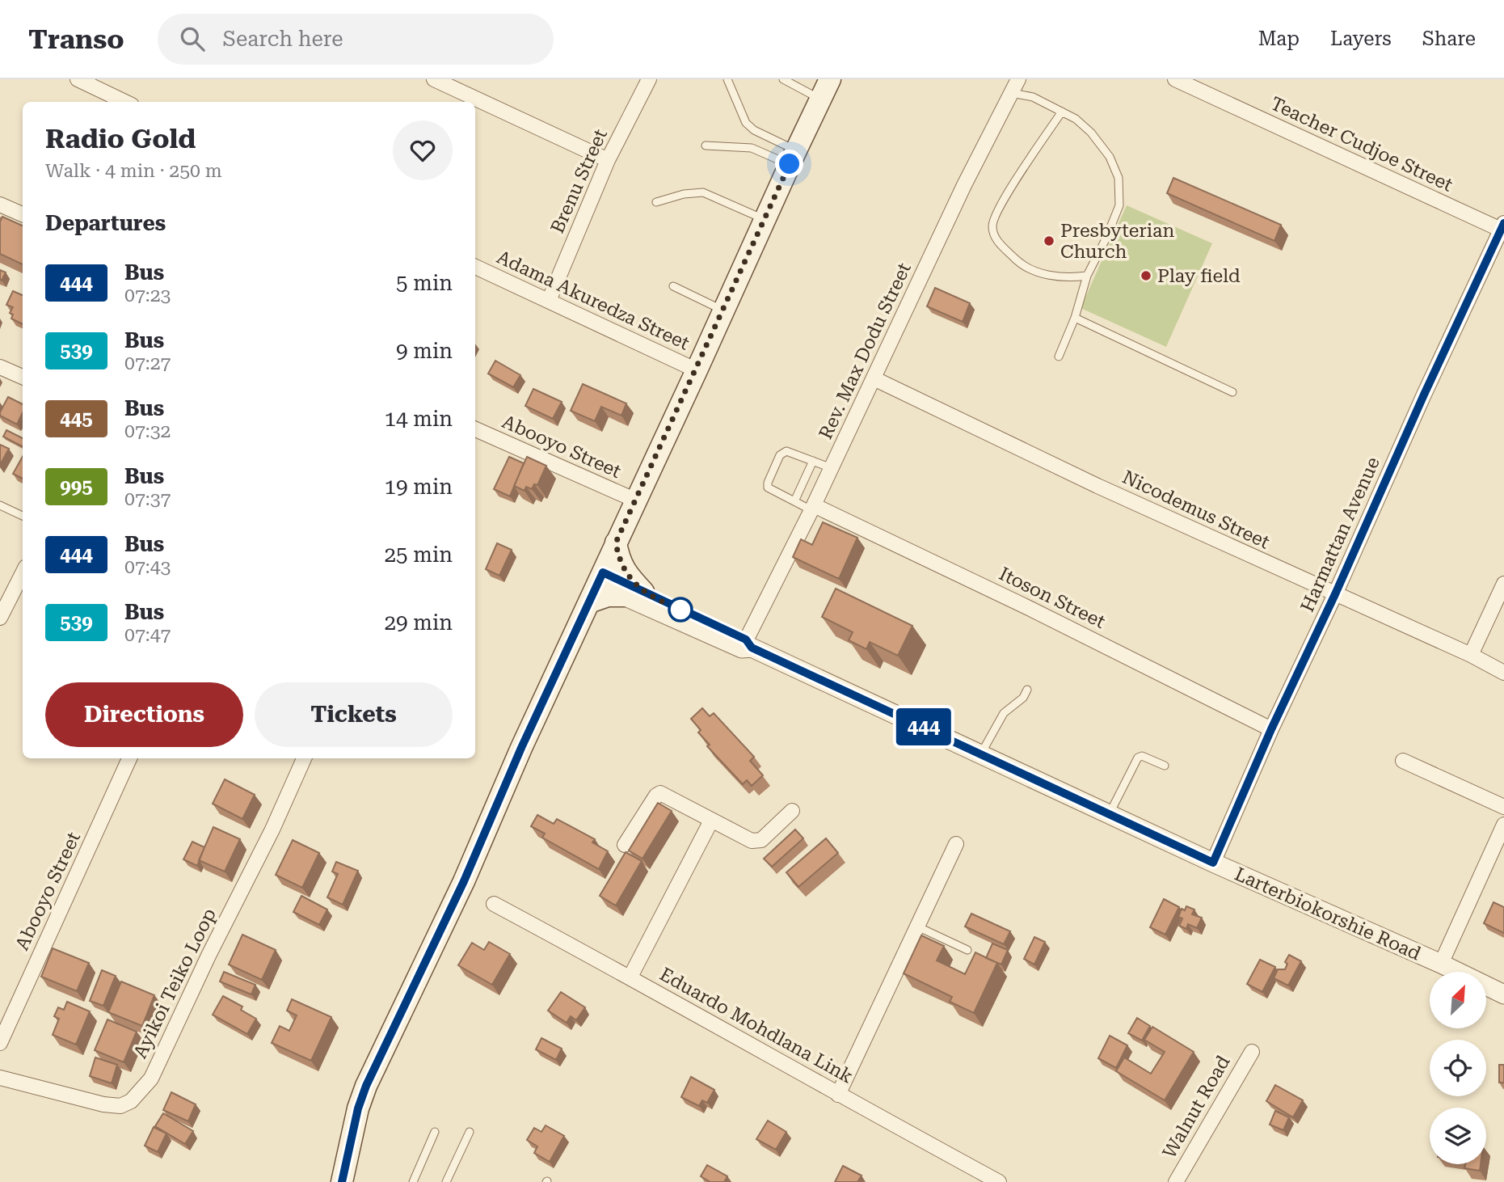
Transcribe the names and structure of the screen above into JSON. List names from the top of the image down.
{
  "streets": {
    "street": [
      "Teacher Cudjoe Street",
      "Brenu Street",
      "Adama Akuredza Street",
      "Rev. Max Dodu Street",
      "Abooyo Street",
      "Nicodemus Street",
      "Harmattan Avenue",
      "Itoson Street",
      "Larterbiokorshie Road",
      "Ayikoi Teiko Loop",
      "Eduardo Mohdlana Link",
      "Walnut Road"
    ]
  },
  "crossings": [
    ["Teacher Cudjoe Street", "Harmattan Avenue"],
    ["Brenu Street", "Adama Akuredza Street"],
    ["Rev. Max Dodu Street", "Nicodemus Street"],
    ["Rev. Max Dodu Street", "Itoson Street"],
    ["Rev. Max Dodu Street", "Larterbiokorshie Road"],
    ["Nicodemus Street", "Harmattan Avenue"],
    ["Harmattan Avenue", "Itoson Street"],
    ["Harmattan Avenue", "Larterbiokorshie Road"]
  ],
  "places": ["Presbyterian Church", "Play field"],
  "lines": ["bus line 444"],
  "north": "top right",
  "page": {
    "header": "Transo",
    "search": "Search here",
    "nav": ["Map", "Layers", "Share"],
    "on_map": "444",
    "heading": [
      ["Radio Gold", "Walk · 4 min · 250 m"],
      "Departures"
    ],
    "list": [
      {
        "mark": "444",
        "name": "Bus",
        "note": "07:23",
        "value": "5 min"
      },
      {
        "mark": "539",
        "name": "Bus",
        "note": "07:27",
        "value": "9 min"
      },
      {
        "mark": "445",
        "name": "Bus",
        "note": "07:32",
        "value": "14 min"
      },
      {
        "mark": "995",
        "name": "Bus",
        "note": "07:37",
        "value": "19 min"
      },
      {
        "mark": "444",
        "name": "Bus",
        "note": "07:43",
        "value": "25 min"
      },
      {
        "mark": "539",
        "name": "Bus",
        "note": "07:47",
        "value": "29 min"
      }
    ],
    "buttons": ["Directions", "Tickets"]
  }
}
